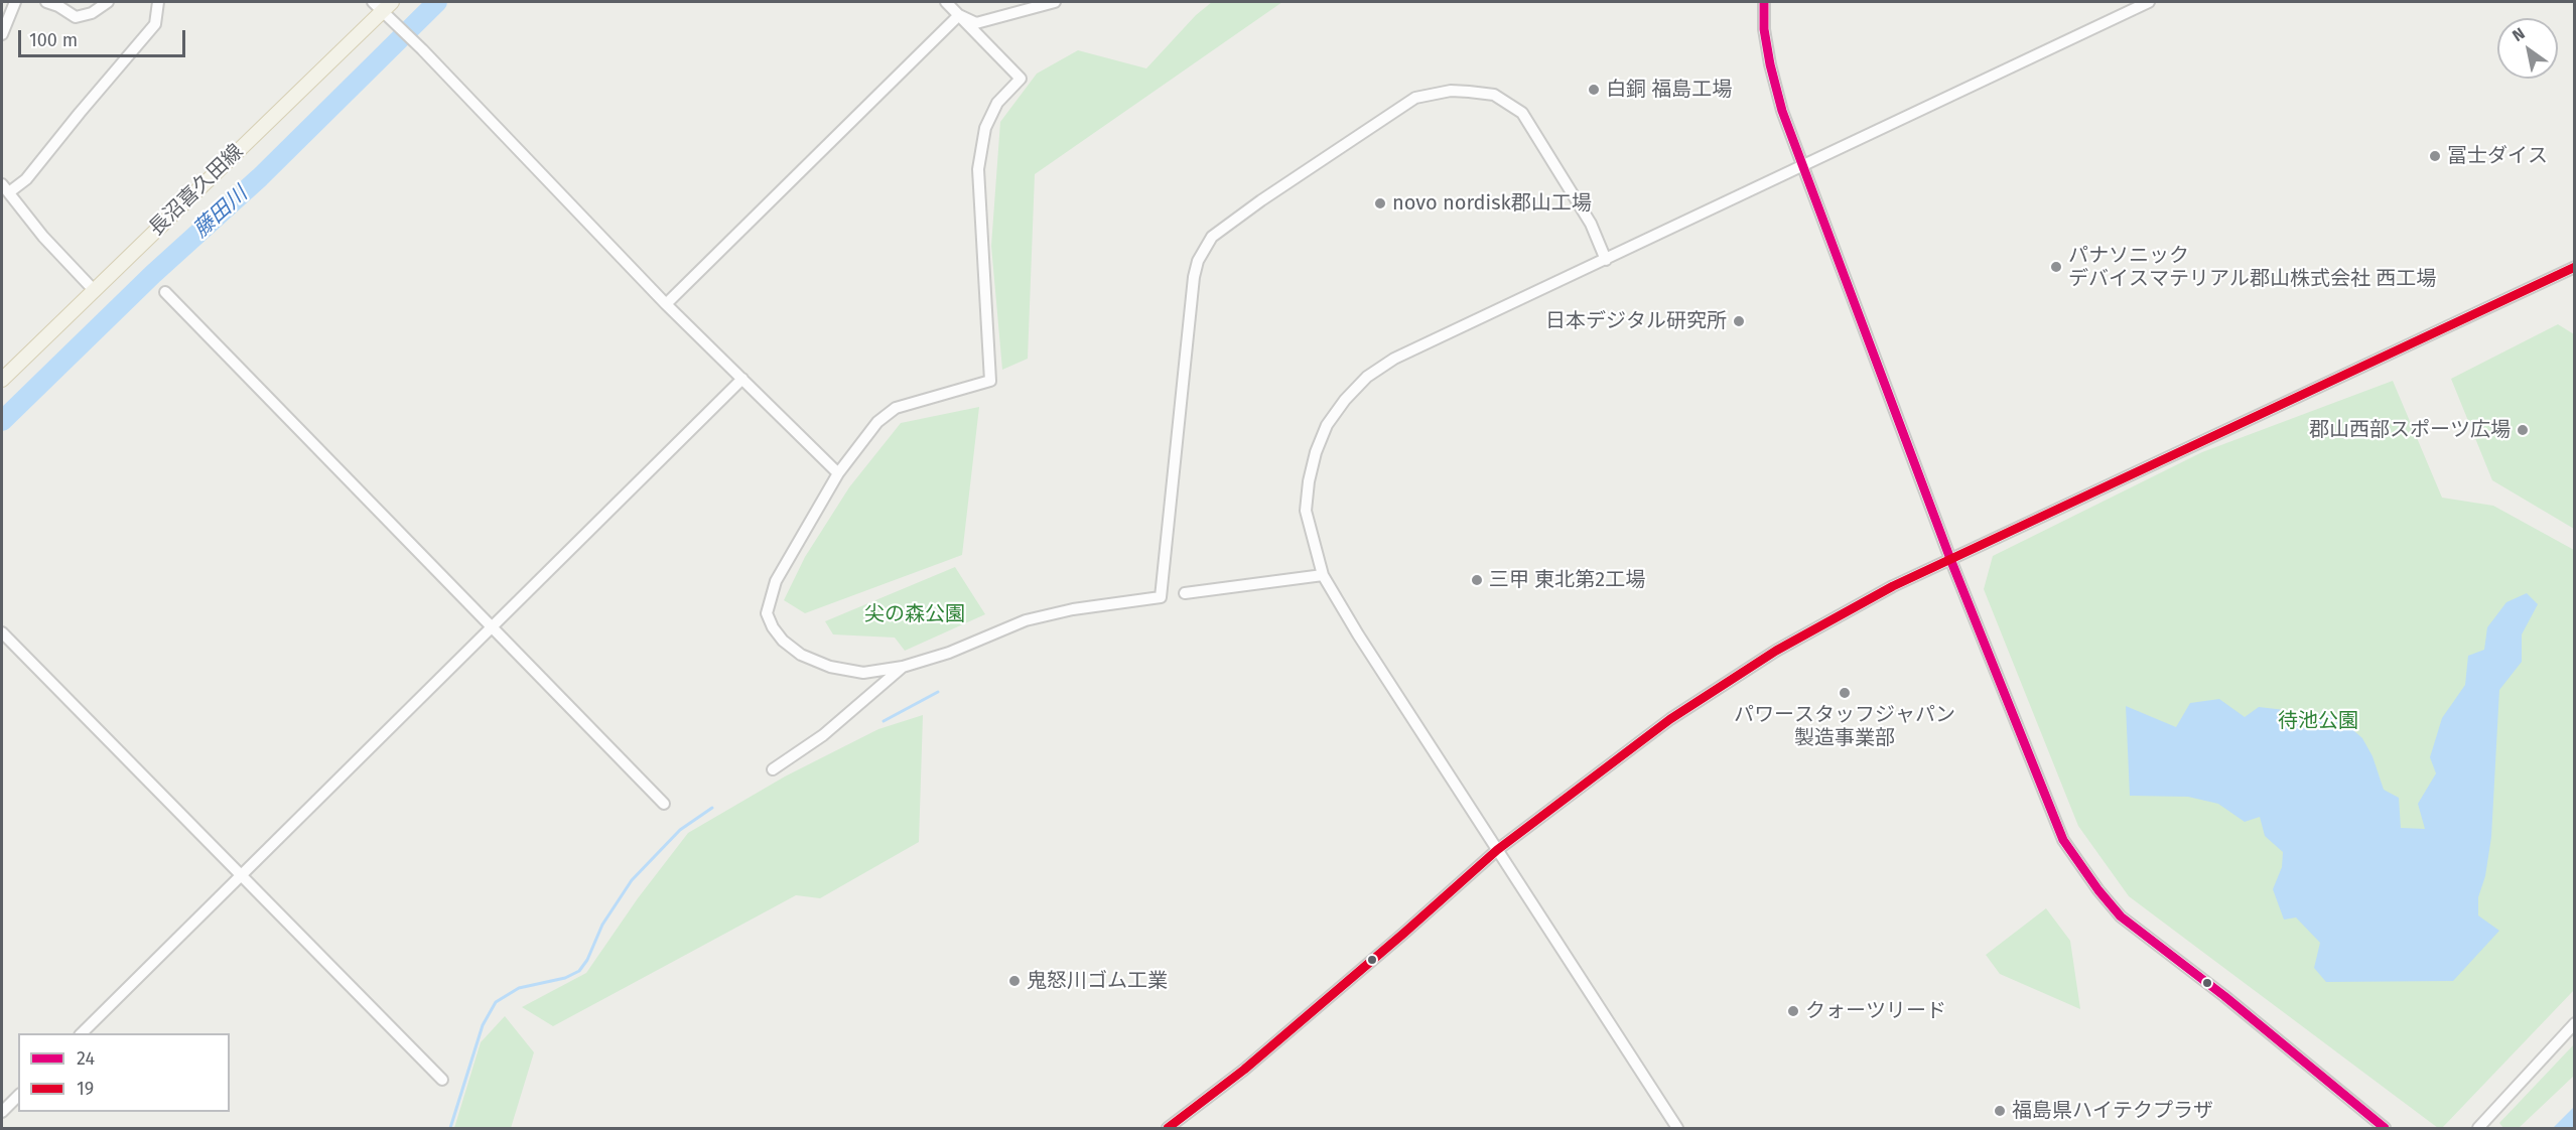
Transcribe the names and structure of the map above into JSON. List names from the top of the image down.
{
  "streets": {
    "main road": ["長沼喜久田線"]
  },
  "water": ["藤田川"],
  "parks": ["尖の森公園", "待池公園"],
  "places": [
    "白銅 福島工場",
    "冨士ダイス",
    "novo nordisk郡山工場",
    "パナソニック デバイスマテリアル郡山株式会社 西工場",
    "日本デジタル研究所",
    "郡山西部スポーツ広場",
    "三甲 東北第2工場",
    "パワースタッフジャパン 製造事業部",
    "鬼怒川ゴム工業",
    "クォーツリード",
    "福島県ハイテクプラザ"
  ],
  "lines": ["transit line 24", "transit line 19"],
  "legend": ["24", "19"],
  "scale_bar": "100 m",
  "north": "top left"
}
